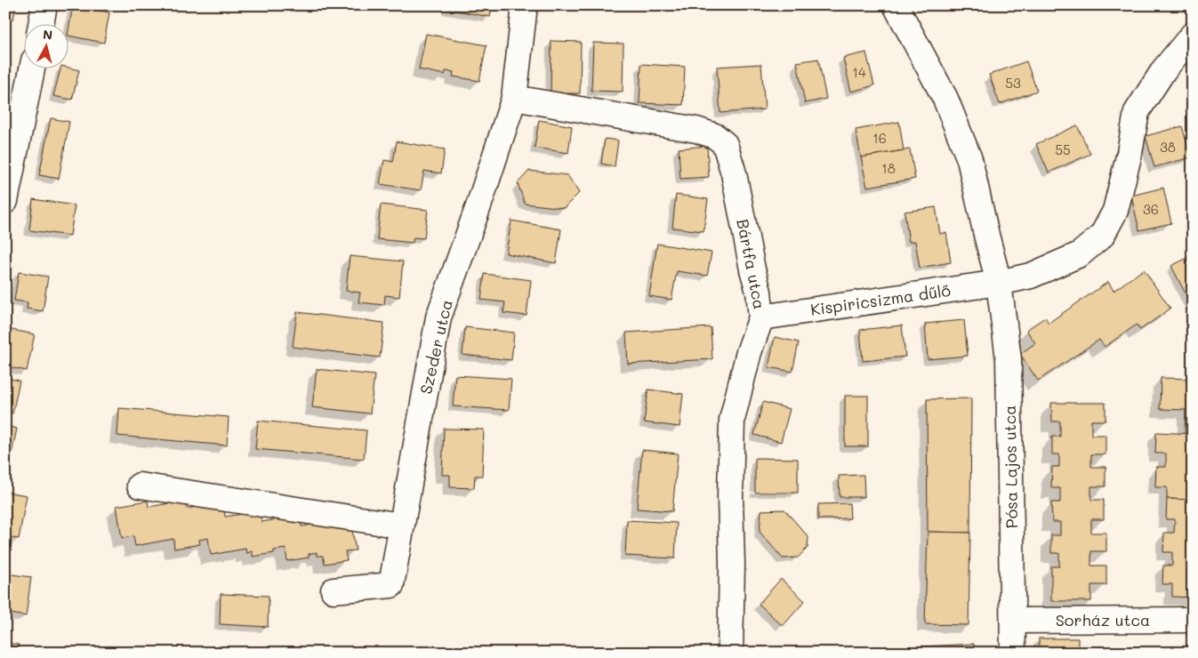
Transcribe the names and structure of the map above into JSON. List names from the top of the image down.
{
  "streets": {
    "street": [
      "Bártfa utca",
      "Kispiricsizma dűlő",
      "Szeder utca",
      "Pósa Lajos utca",
      "Sorház utca"
    ]
  },
  "crossings": [
    ["Bártfa utca", "Kispiricsizma dűlő"],
    ["Bártfa utca", "Szeder utca"],
    ["Kispiricsizma dűlő", "Pósa Lajos utca"],
    ["Pósa Lajos utca", "Sorház utca"]
  ],
  "house_numbers": [
    "14",
    "53",
    "16",
    "38",
    "55",
    "18",
    "36"
  ],
  "north": "top"
}
